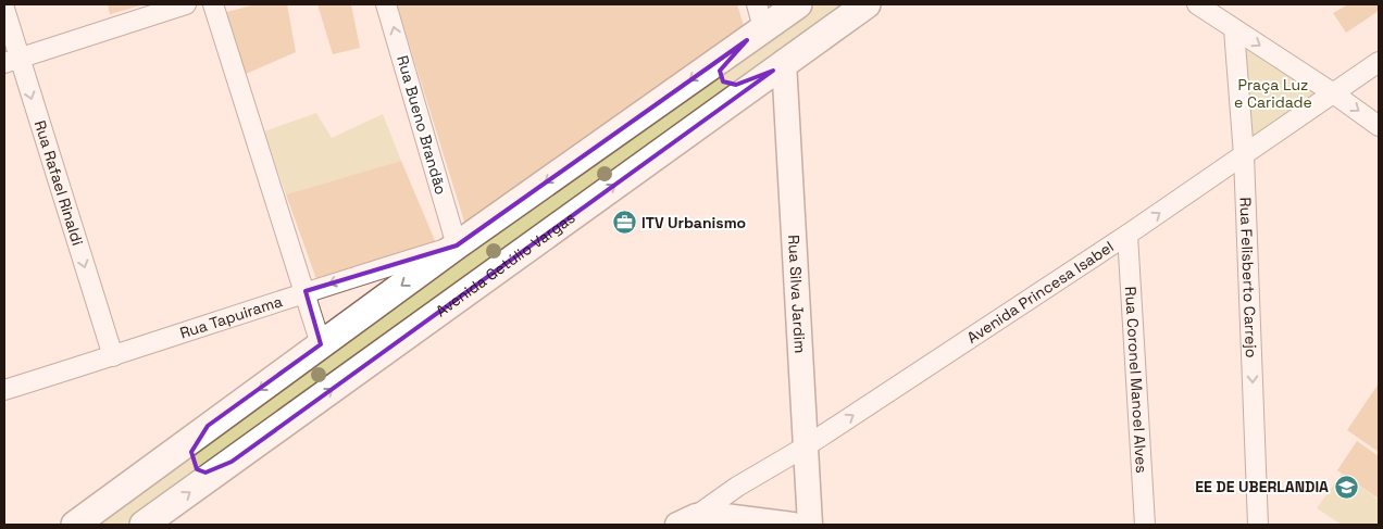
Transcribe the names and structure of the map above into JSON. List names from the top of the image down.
{
  "streets": {
    "main road": ["Avenida Getúlio Vargas"],
    "street": [
      "Rua Bueno Brandão",
      "Rua Rafael Rinaldi",
      "Rua Felisberto Carrejo",
      "Rua Silva Jardim",
      "Avenida Princesa Isabel",
      "Rua Tapuirama",
      "Rua Coronel Manoel Alves"
    ]
  },
  "crossings": [
    ["Rua Bueno Brandão", "Rua Tapuirama"],
    ["Rua Rafael Rinaldi", "Rua Tapuirama"],
    ["Avenida Getúlio Vargas", "Rua Silva Jardim"],
    ["Rua Felisberto Carrejo", "Avenida Princesa Isabel"],
    ["Rua Silva Jardim", "Avenida Princesa Isabel"],
    ["Avenida Princesa Isabel", "Rua Coronel Manoel Alves"]
  ],
  "one_way": ["Rua Rafael Rinaldi", "Rua Felisberto Carrejo", "Avenida Princesa Isabel"],
  "parks": ["Praça Luz e Caridade"],
  "places": {
    "office": ["ITV Urbanismo"],
    "school or university": ["EE DE UBERLANDIA"]
  }
}
